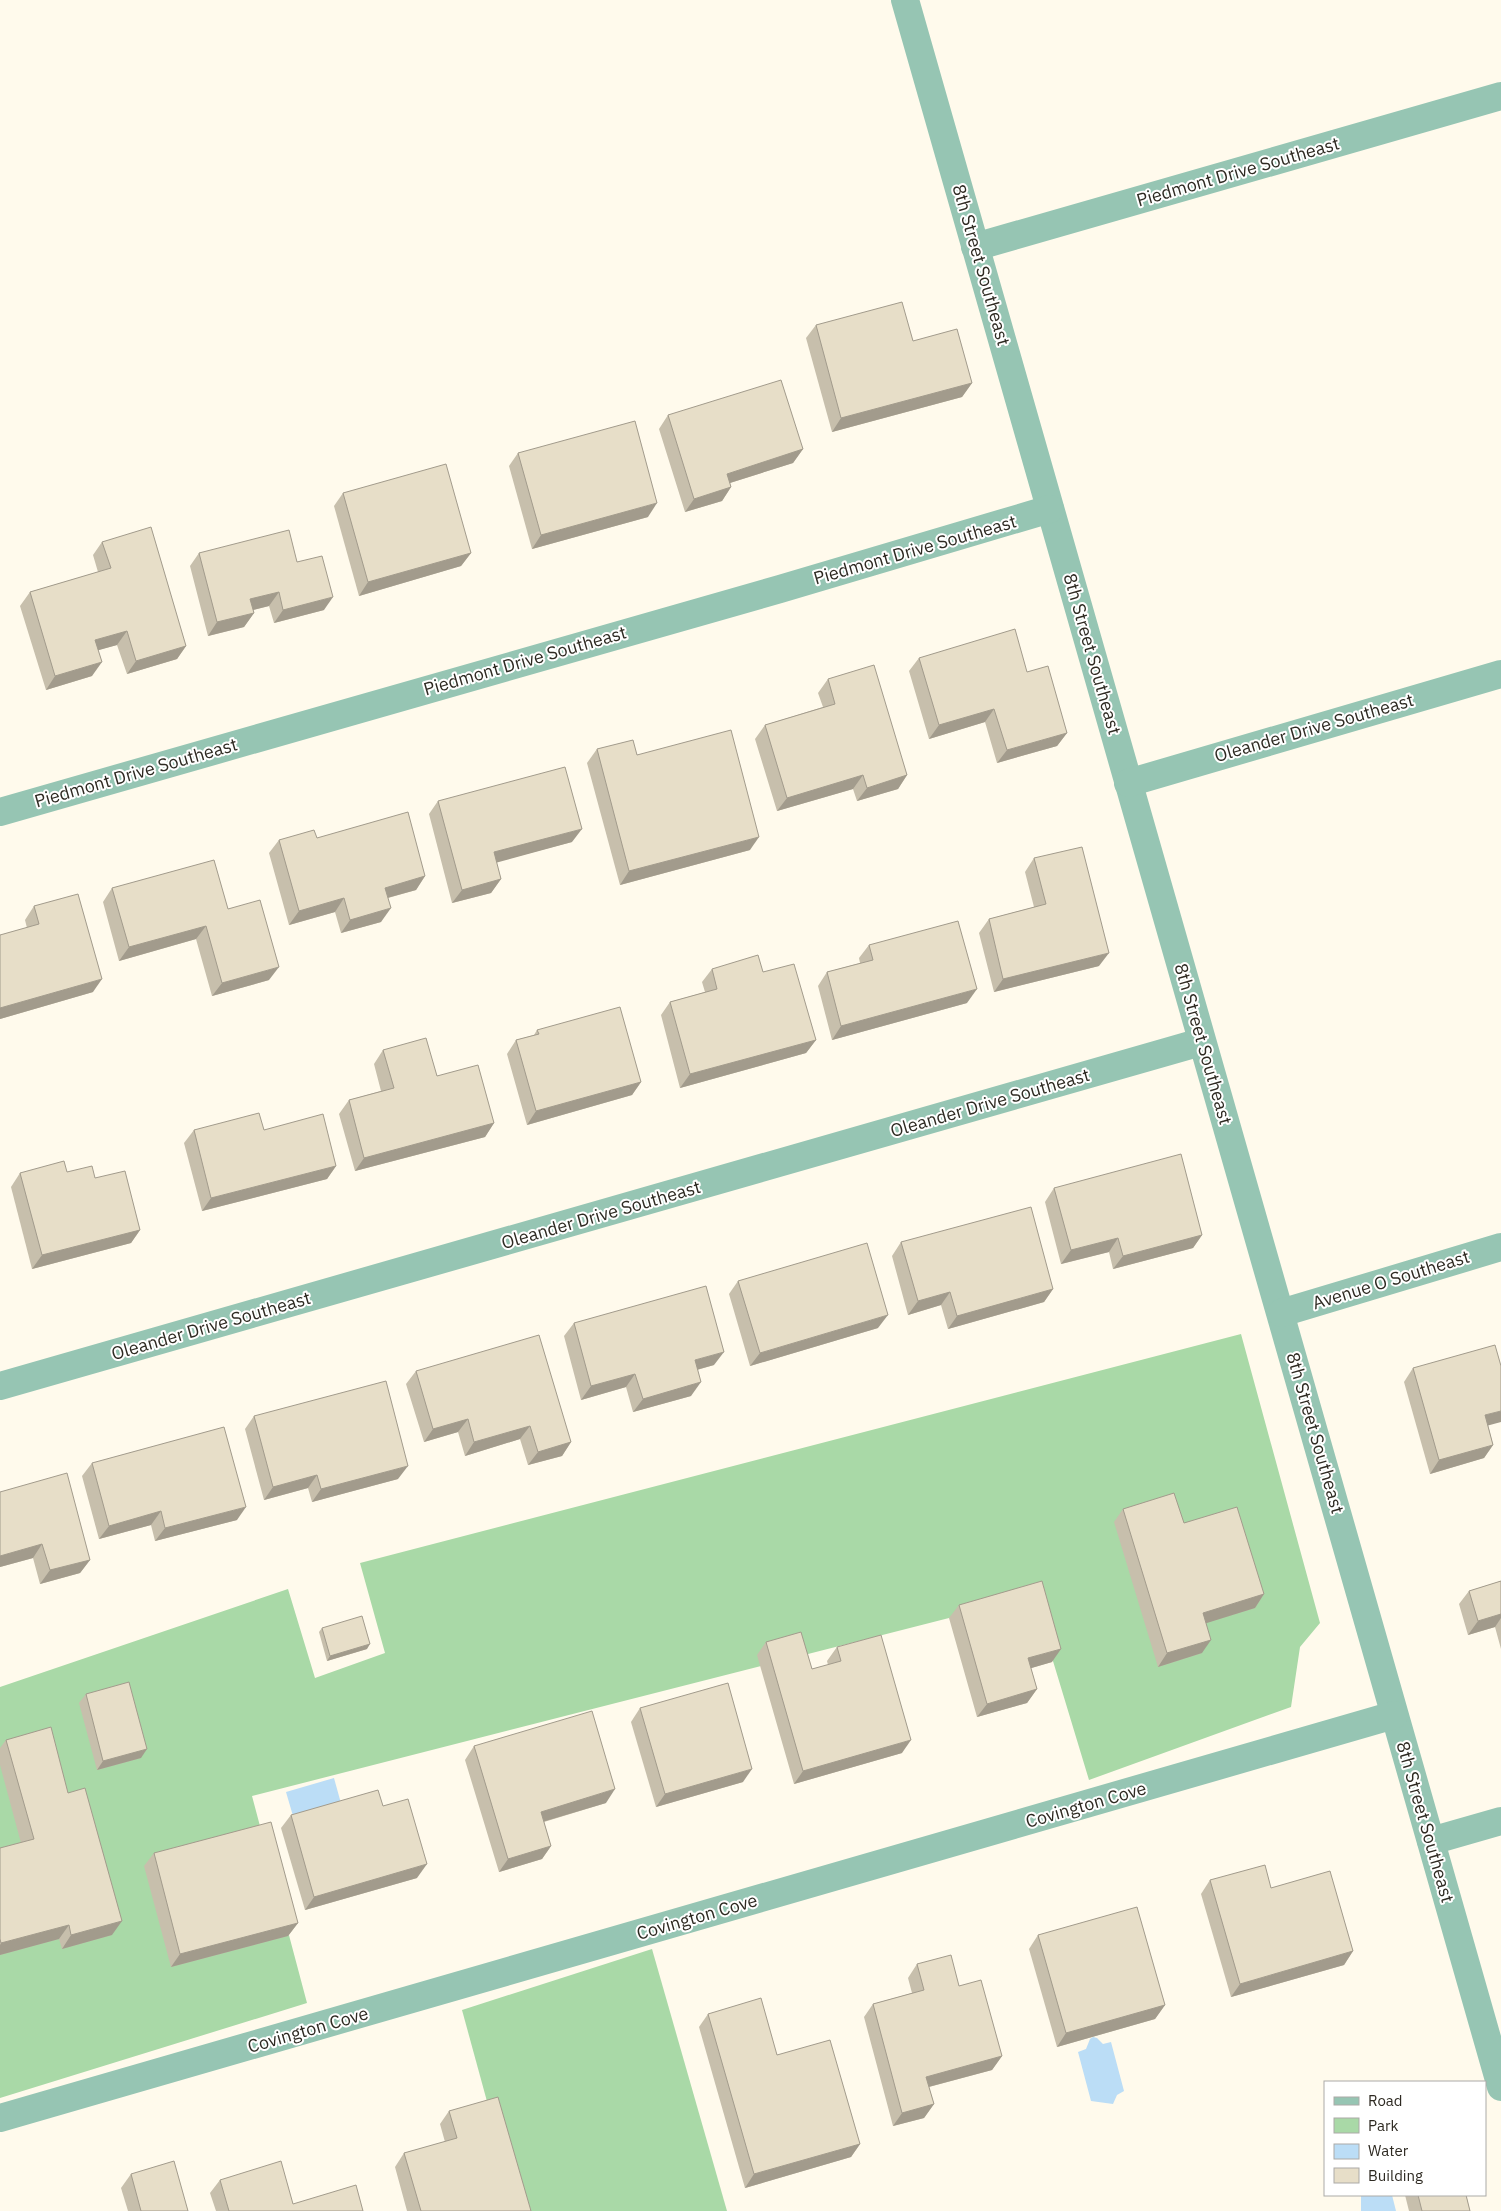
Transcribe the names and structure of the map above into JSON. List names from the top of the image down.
{
  "streets": {
    "street": [
      "Piedmont Drive Southeast",
      "8th Street Southeast",
      "Oleander Drive Southeast",
      "Avenue O Southeast",
      "Covington Cove"
    ]
  },
  "crossings": [
    ["Piedmont Drive Southeast", "8th Street Southeast"],
    ["8th Street Southeast", "Oleander Drive Southeast"],
    ["8th Street Southeast", "Avenue O Southeast"],
    ["8th Street Southeast", "Covington Cove"]
  ],
  "legend": [
    "Road",
    "Park",
    "Water",
    "Building"
  ]
}
